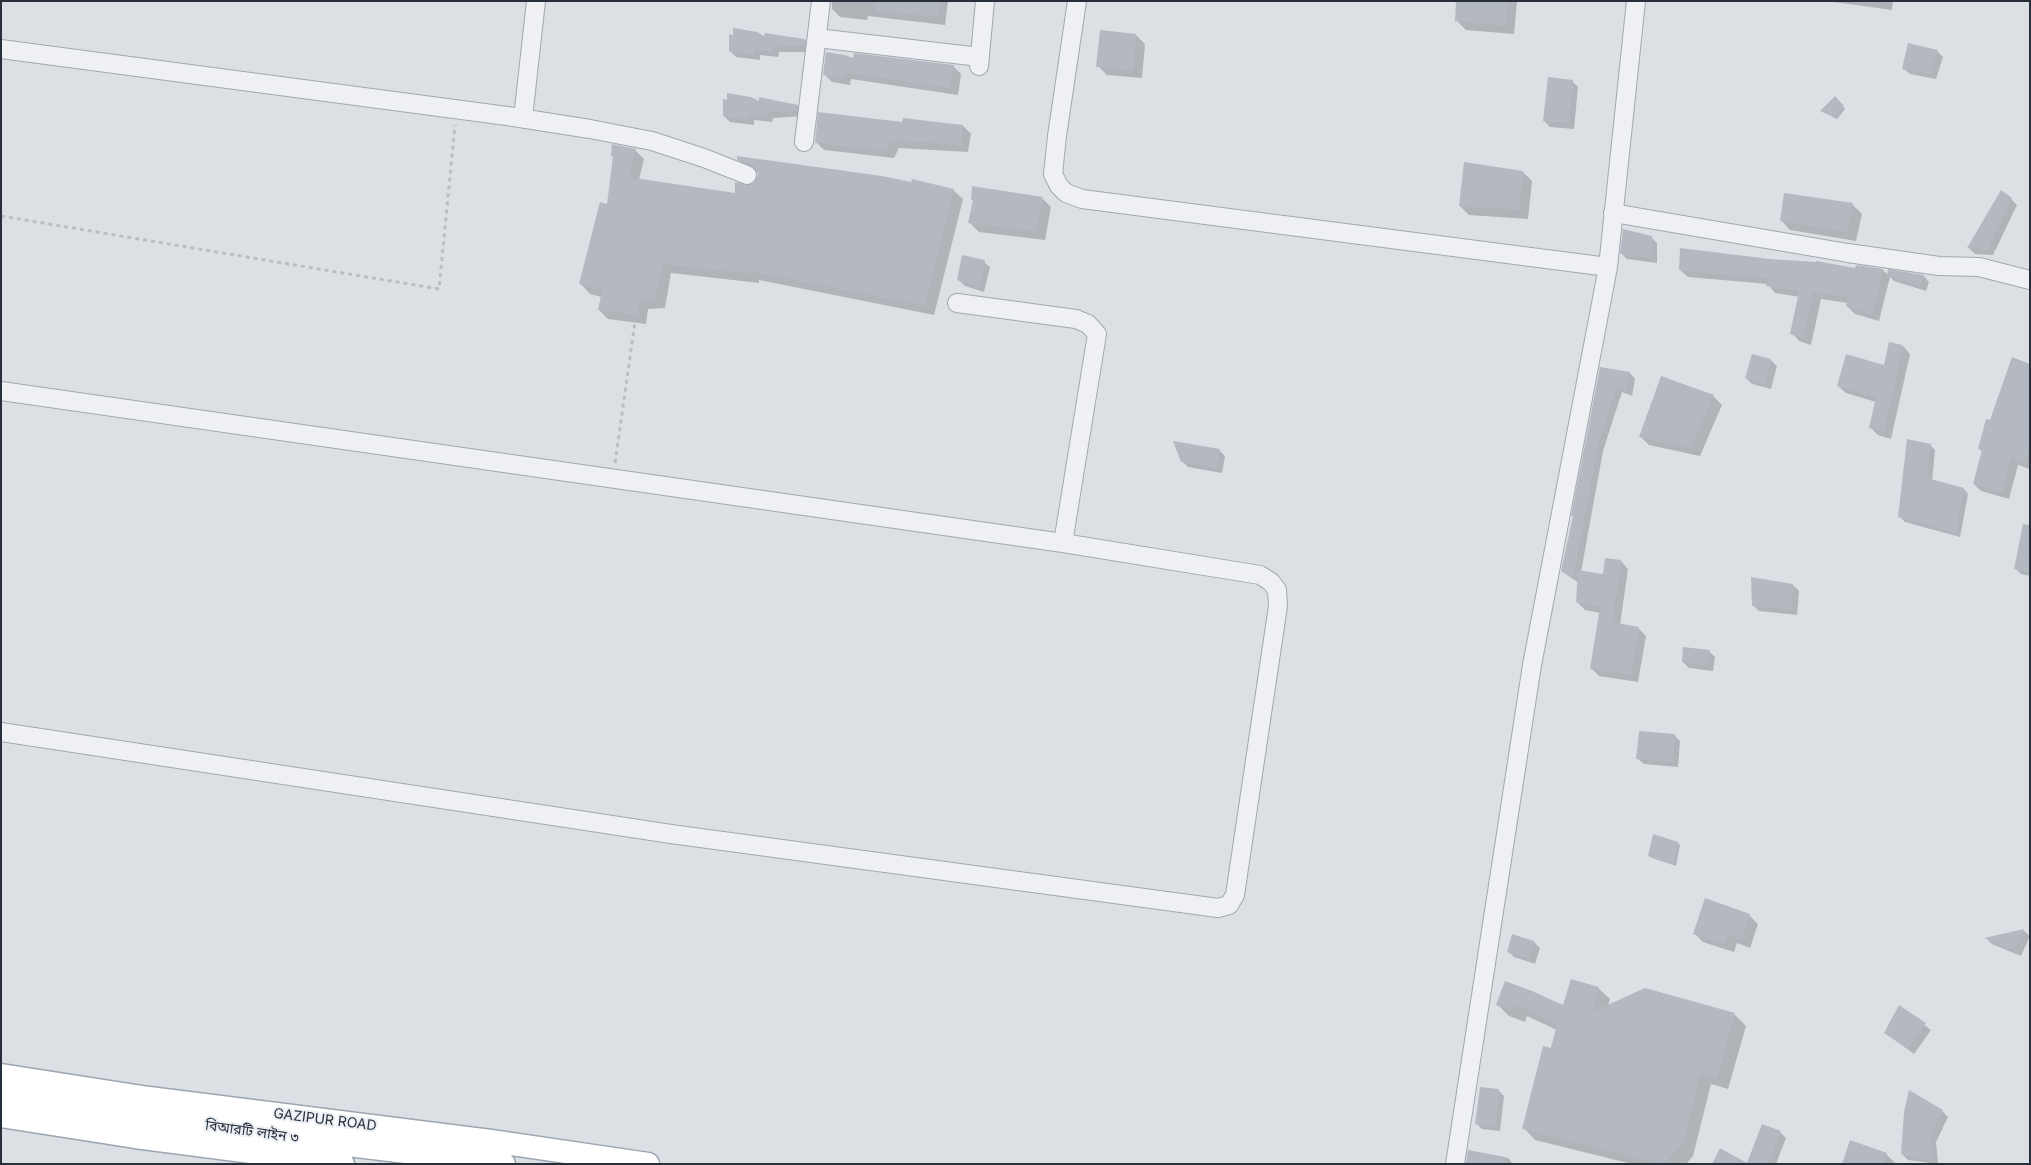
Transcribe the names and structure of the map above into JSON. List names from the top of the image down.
{
  "streets": {
    "main road": ["GAZIPUR ROAD", "বিআরটি লাইন ৩"]
  }
}
